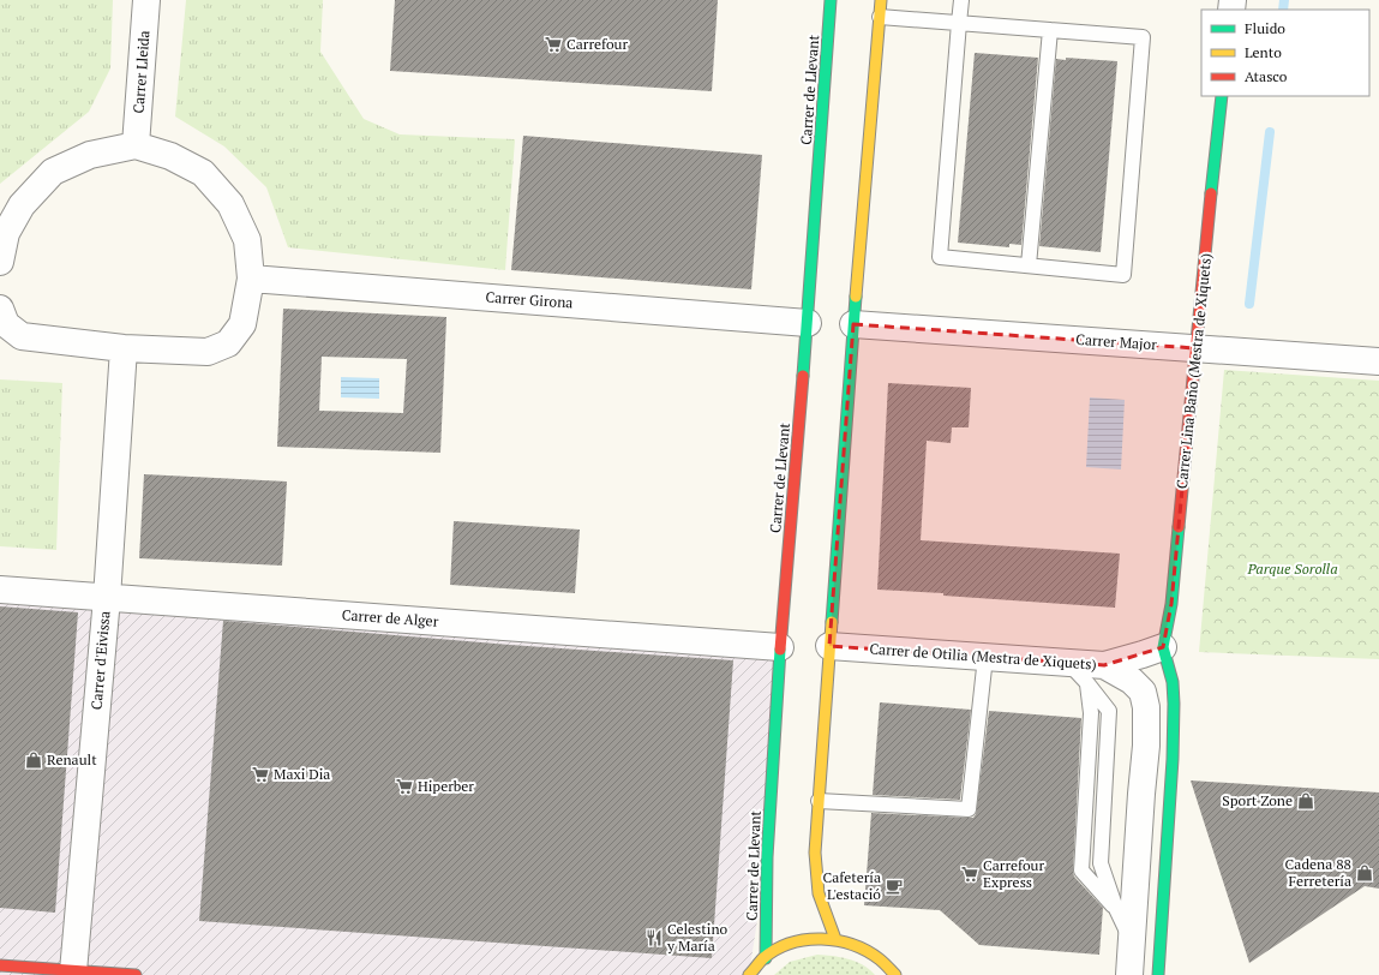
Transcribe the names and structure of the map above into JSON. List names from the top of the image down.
{
  "streets": {
    "main road": ["Carrer de Llevant", "Carrer Lina Baño (Mestra de Xiquets)"],
    "street": [
      "Carrer Lleida",
      "Carrer Girona",
      "Carrer Major",
      "Carrer de Alger",
      "Carrer de Otilia (Mestra de Xiquets)",
      "Carrer d'Eivissa"
    ]
  },
  "crossings": [
    ["Carrer de Llevant", "Carrer Girona"],
    ["Carrer de Llevant", "Carrer de Alger"],
    ["Carrer Major", "Carrer Lina Baño (Mestra de Xiquets)"],
    ["Carrer Lina Baño (Mestra de Xiquets)", "Carrer de Otilia (Mestra de Xiquets)"],
    ["Carrer de Alger", "Carrer d'Eivissa"]
  ],
  "parks": ["Parque Sorolla"],
  "places": {
    "supermarket": [
      "Carrefour",
      "Maxi Dia",
      "Hiperber",
      "Carrefour Express"
    ],
    "shop": ["Renault", "Sport Zone", "Cadena 88 Ferretería"],
    "cafe": ["Cafetería L'estació"],
    "restaurant": ["Celestino y María"]
  },
  "legend": ["Fluido", "Lento", "Atasco"]
}
